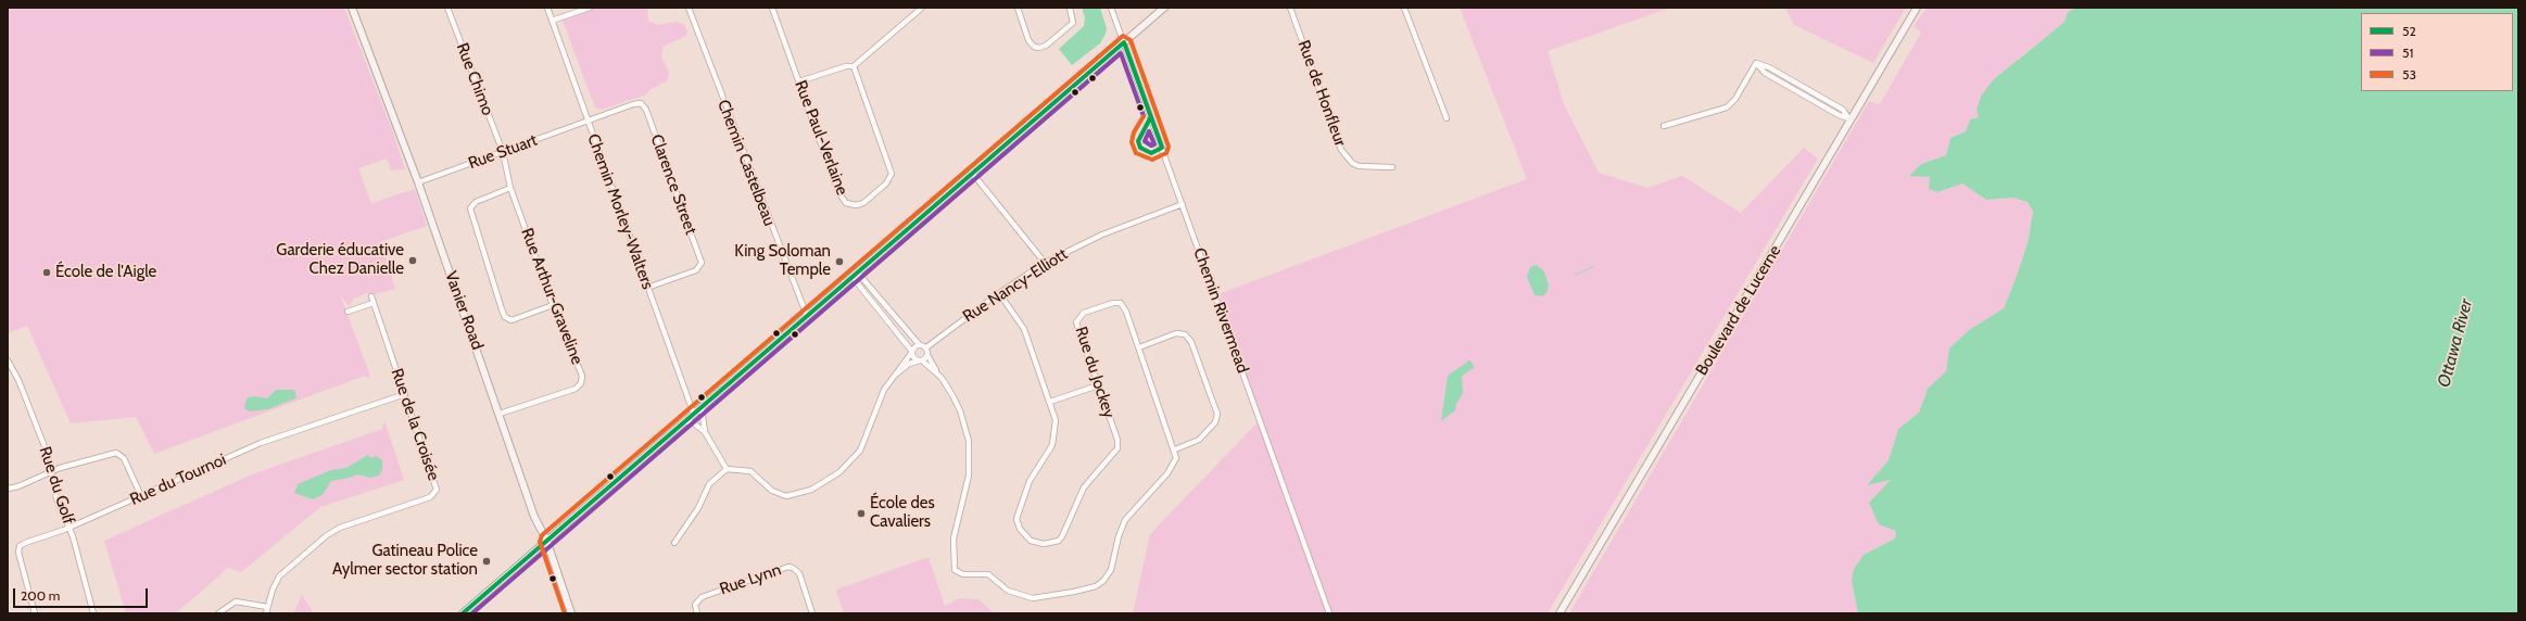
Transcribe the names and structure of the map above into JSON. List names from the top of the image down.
{
  "streets": {
    "main road": ["Vanier Road", "Boulevard de Lucerne"],
    "street": [
      "Rue Chimo",
      "Rue de Honfleur",
      "Rue Paul-Verlaine",
      "Rue Stuart",
      "Chemin Castelbeau",
      "Clarence Street",
      "Chemin Morley-Walters",
      "Rue Nancy-Elliott",
      "Rue Arthur-Graveline",
      "Chemin Rivermead",
      "Rue du Jockey",
      "Rue de la Croisée",
      "Rue du Tournoi",
      "Rue du Golf",
      "Rue Lynn"
    ]
  },
  "crossings": [
    ["Rue Chimo", "Rue Stuart"],
    ["Rue Chimo", "Rue Arthur-Graveline"],
    ["Rue Stuart", "Clarence Street"],
    ["Rue Stuart", "Chemin Morley-Walters"],
    ["Rue Stuart", "Rue Arthur-Graveline"],
    ["Rue Stuart", "Vanier Road"],
    ["Clarence Street", "Chemin Morley-Walters"],
    ["Rue Nancy-Elliott", "Chemin Rivermead"],
    ["Rue Nancy-Elliott", "Rue du Jockey"],
    ["Rue Arthur-Graveline", "Vanier Road"],
    ["Rue de la Croisée", "Rue du Tournoi"],
    ["Rue du Tournoi", "Rue du Golf"]
  ],
  "water": ["Ottawa River"],
  "places": [
    "Garderie éducative Chez Danielle",
    "King Soloman Temple",
    "École de l'Aigle",
    "École des Cavaliers",
    "Gatineau Police Aylmer sector station"
  ],
  "lines": ["transit line 53", "transit line 52", "transit line 51"],
  "legend": ["52", "51", "53"],
  "scale_bar": "200 m"
}
